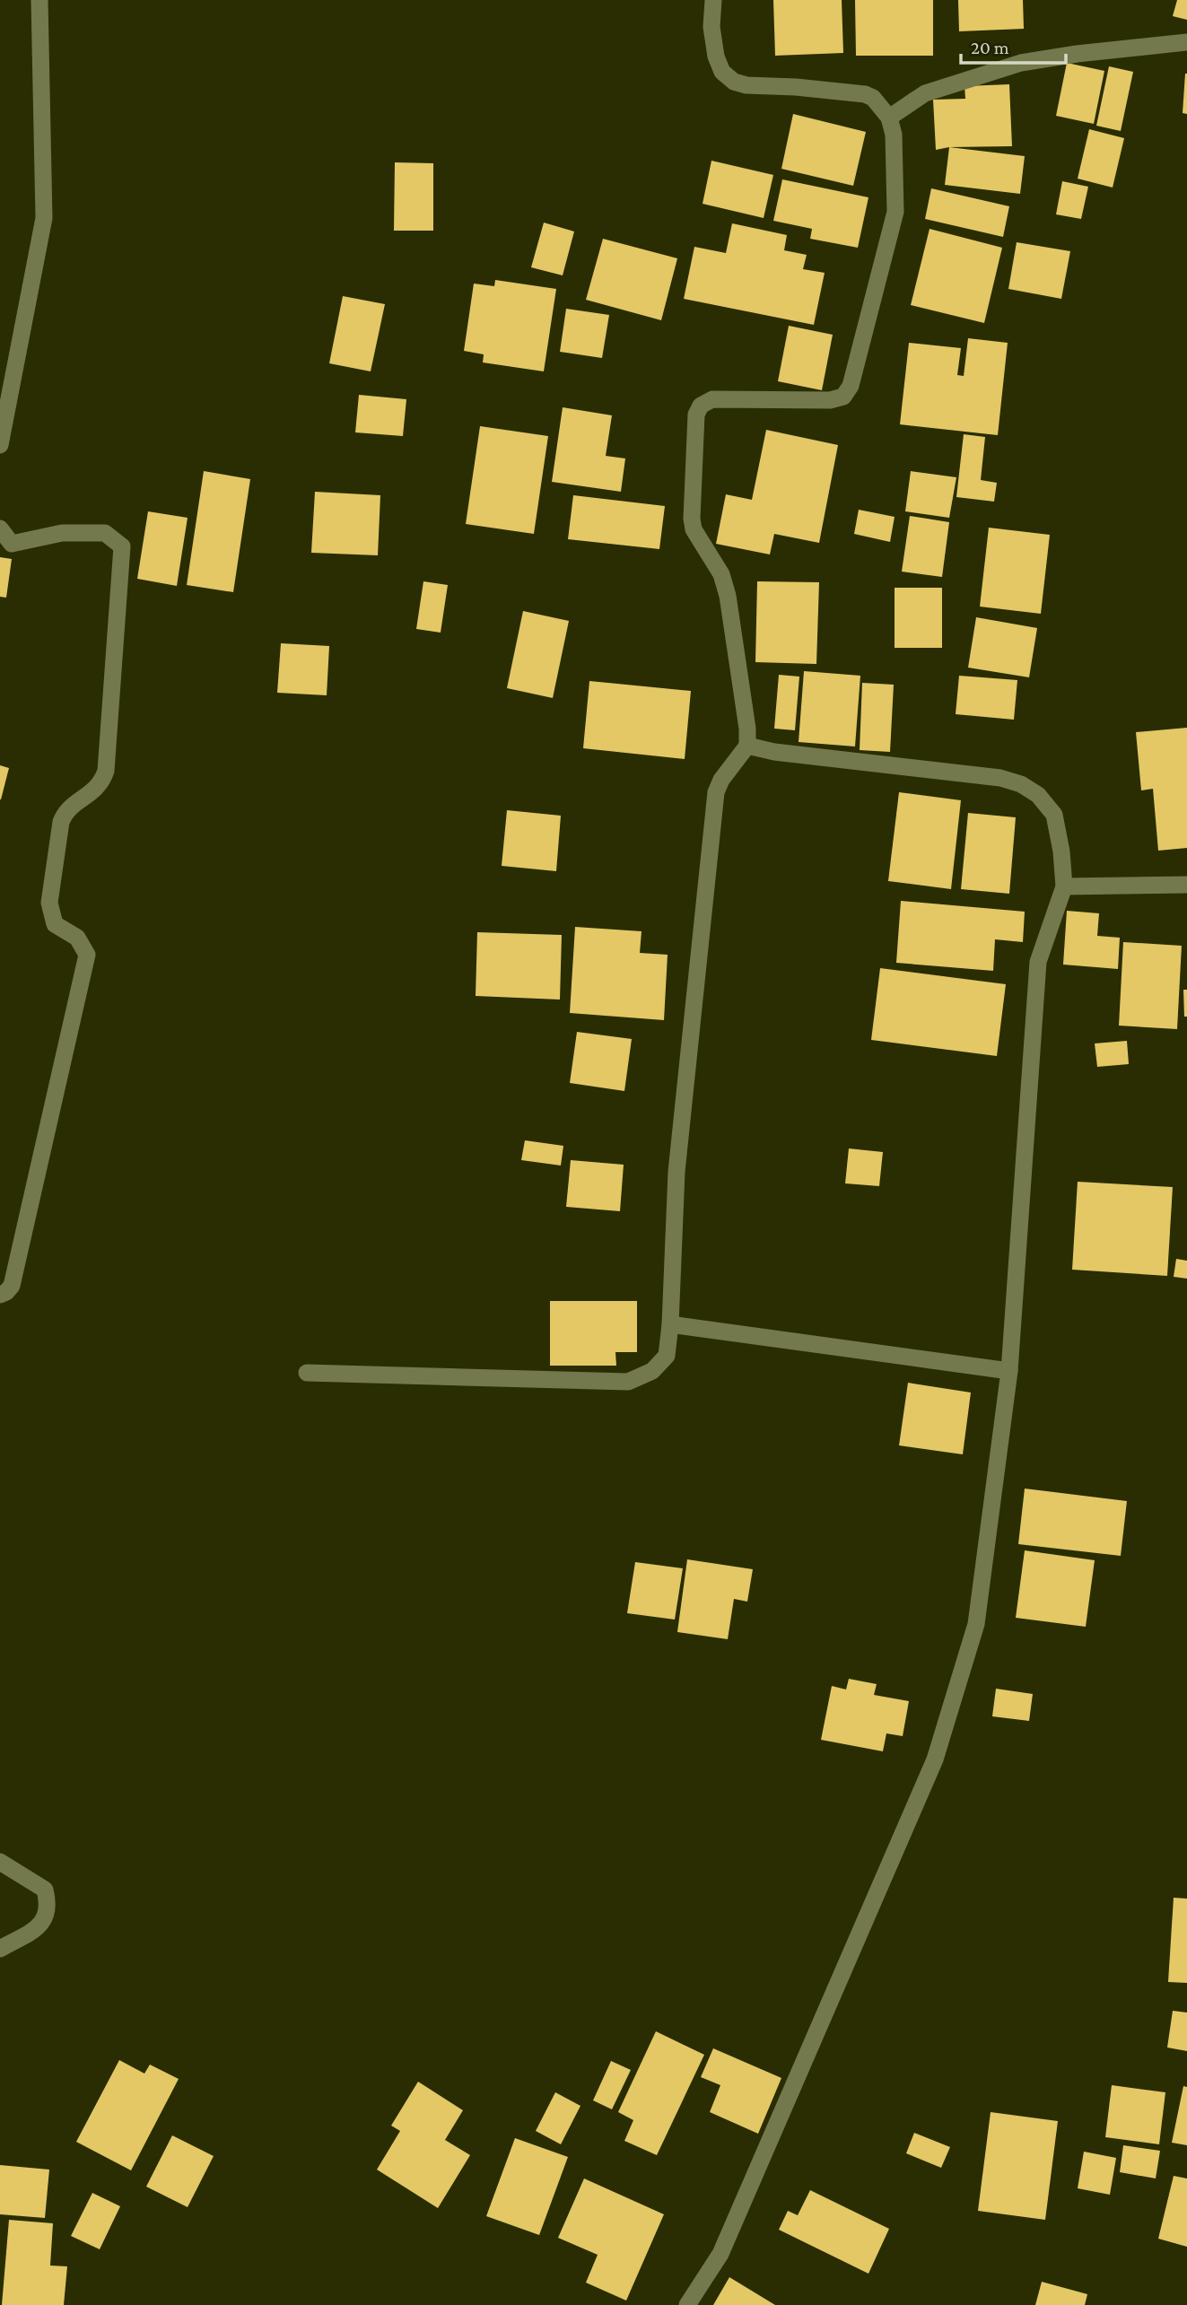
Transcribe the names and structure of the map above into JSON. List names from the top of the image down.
{
  "scale_bar": "20 m"
}
